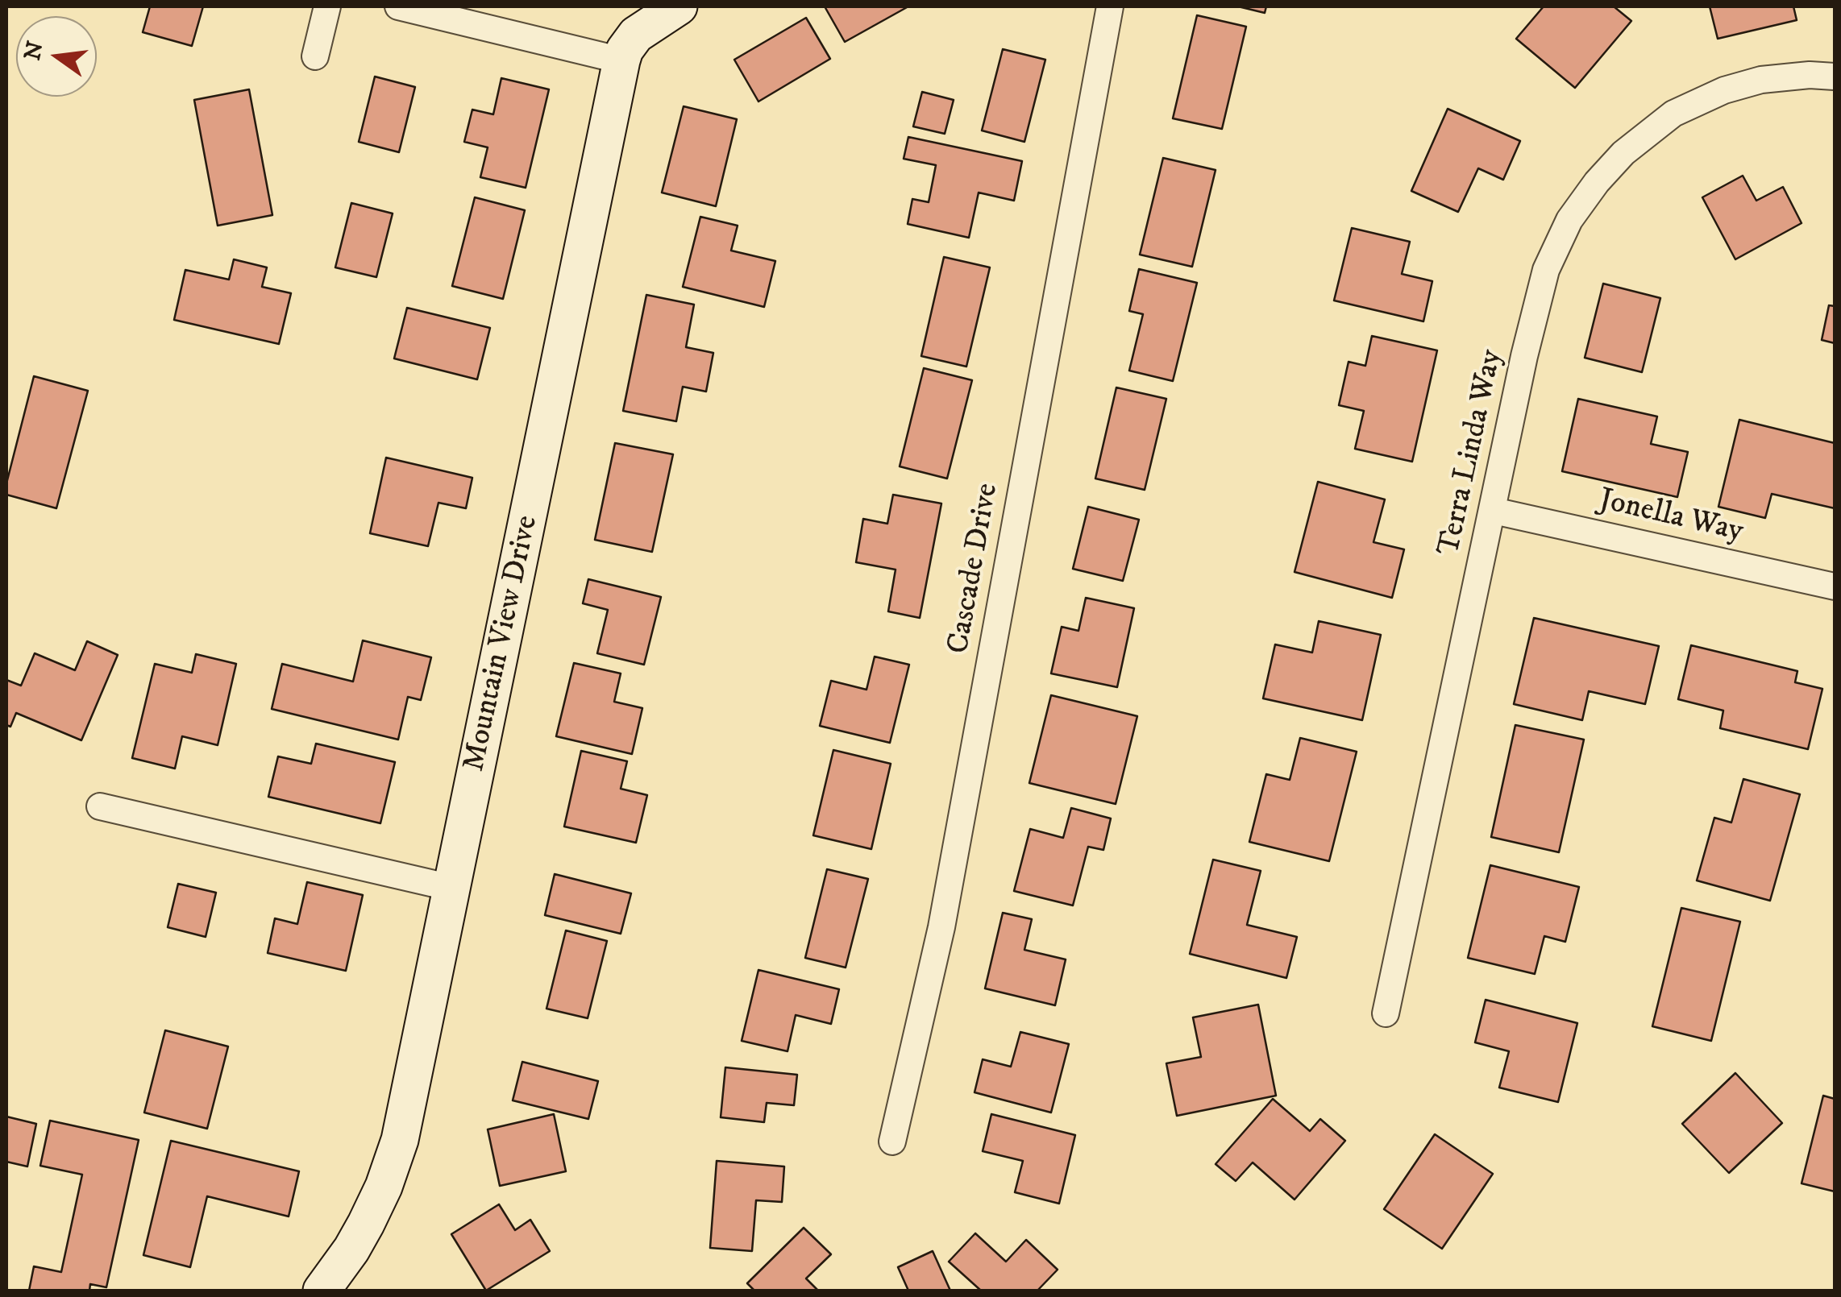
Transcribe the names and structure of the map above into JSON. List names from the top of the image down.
{
  "streets": {
    "street": [
      "Terra Linda Way",
      "Jonella Way",
      "Cascade Drive",
      "Mountain View Drive"
    ]
  },
  "crossings": [
    ["Terra Linda Way", "Jonella Way"]
  ],
  "north": "left"
}
